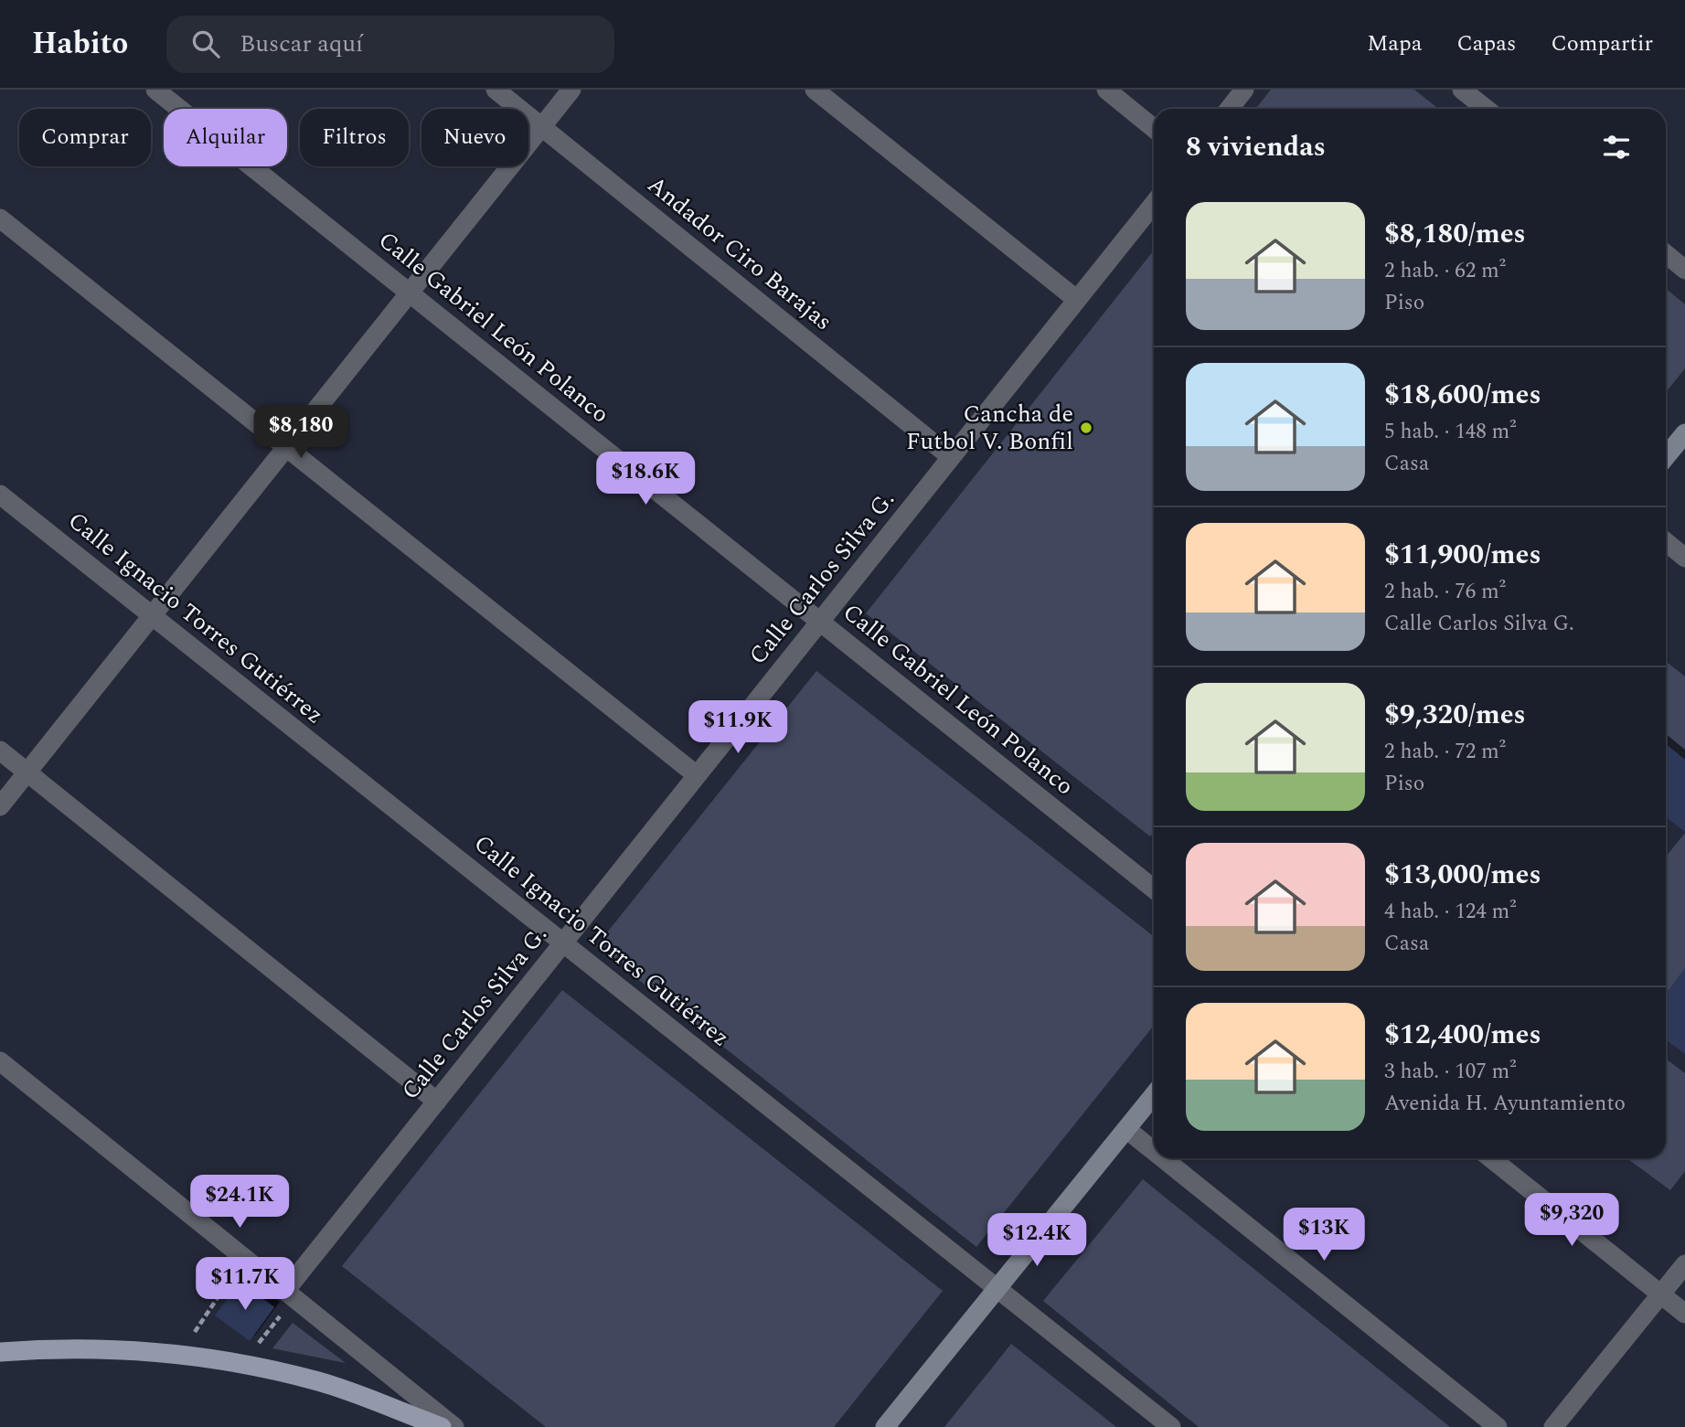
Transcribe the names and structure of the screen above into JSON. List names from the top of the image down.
{
  "streets": {
    "street": [
      "Andador Ciro Barajas",
      "Calle Gabriel León Polanco",
      "Calle Carlos Silva G.",
      "Calle Ignacio Torres Gutiérrez"
    ]
  },
  "crossings": [
    ["Andador Ciro Barajas", "Calle Carlos Silva G."],
    ["Calle Gabriel León Polanco", "Calle Carlos Silva G."],
    ["Calle Carlos Silva G.", "Calle Ignacio Torres Gutiérrez"]
  ],
  "places": ["Cancha de Futbol V. Bonfil"],
  "page": {
    "header": "Habito",
    "search": "Buscar aquí",
    "nav": ["Mapa", "Capas", "Compartir"],
    "chip": [
      "Comprar",
      "Alquilar",
      "Filtros",
      "Nuevo"
    ],
    "heading": "8 viviendas",
    "list": [
      {
        "name": "$8,180/mes",
        "note": "2 hab. · 62 m² · Piso"
      },
      {
        "name": "$18,600/mes",
        "note": "5 hab. · 148 m² · Casa"
      },
      {
        "name": "$11,900/mes",
        "note": "2 hab. · 76 m² · Calle Carlos Silva G."
      },
      {
        "name": "$9,320/mes",
        "note": "2 hab. · 72 m² · Piso"
      },
      {
        "name": "$13,000/mes",
        "note": "4 hab. · 124 m² · Casa"
      },
      {
        "name": "$12,400/mes",
        "note": "3 hab. · 107 m² · Avenida H. Ayuntamiento"
      }
    ],
    "price": [
      "$8,180",
      "$18.6K",
      "$11.9K",
      "$24.1K",
      "$9,320",
      "$13K",
      "$12.4K",
      "$11.7K"
    ]
  }
}
